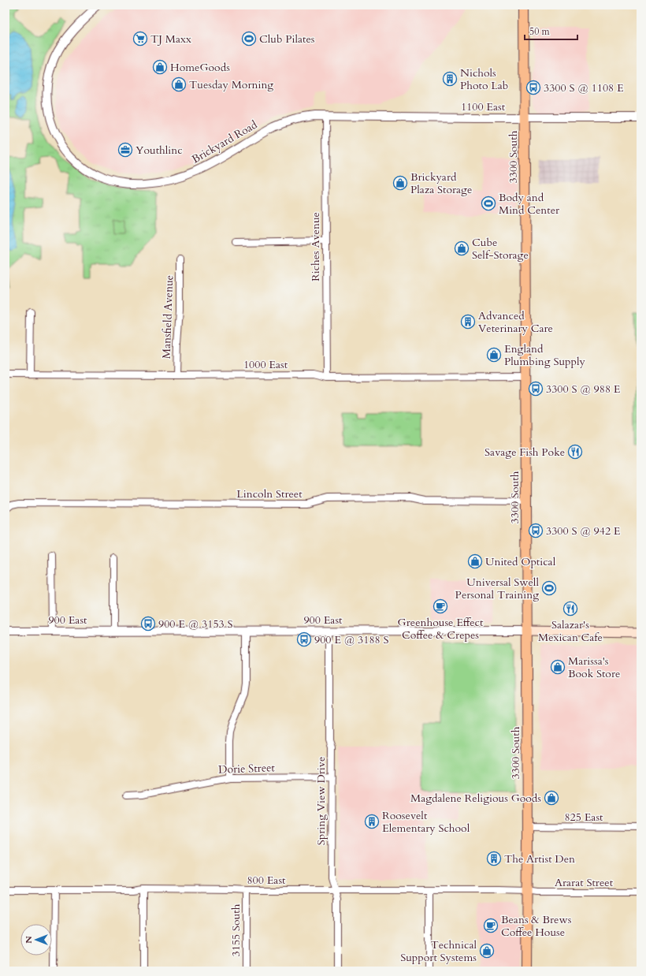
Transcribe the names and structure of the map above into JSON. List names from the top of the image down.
{
  "streets": {
    "main road": ["3300 South", "900 East"],
    "street": [
      "1100 East",
      "Brickyard Road",
      "Riches Avenue",
      "Mansfield Avenue",
      "1000 East",
      "Lincoln Street",
      "Dorie Street",
      "Spring View Drive",
      "825 East",
      "800 East",
      "Ararat Street",
      "3155 South"
    ]
  },
  "crossings": [
    ["1100 East", "Brickyard Road"],
    ["1100 East", "3300 South"],
    ["1100 East", "Riches Avenue"],
    ["Brickyard Road", "Riches Avenue"],
    ["3300 South", "1000 East"],
    ["3300 South", "Lincoln Street"],
    ["3300 South", "900 East"],
    ["3300 South", "825 East"],
    ["3300 South", "800 East"],
    ["3300 South", "Ararat Street"],
    ["Riches Avenue", "1000 East"],
    ["Mansfield Avenue", "1000 East"],
    ["900 East", "Spring View Drive"],
    ["Dorie Street", "Spring View Drive"],
    ["Spring View Drive", "800 East"],
    ["800 East", "Ararat Street"],
    ["800 East", "3155 South"]
  ],
  "places": {
    "supermarket": ["TJ Maxx"],
    "sports": ["Club Pilates", "Body and Mind Center", "Universal Swell Personal Training"],
    "shop": [
      "HomeGoods",
      "Tuesday Morning",
      "Brickyard Plaza Storage",
      "Cube Self-Storage",
      "England Plumbing Supply",
      "United Optical",
      "Marissa's Book Store",
      "Magdalene Religious Goods",
      "Technical Support Systems"
    ],
    "building": [
      "Nichols Photo Lab",
      "Advanced Veterinary Care",
      "Roosevelt Elementary School",
      "The Artist Den"
    ],
    "bus stop": [
      "3300 S @ 1108 E",
      "3300 S @ 988 E",
      "3300 S @ 942 E",
      "900 E @ 3153 S",
      "900 E @ 3188 S"
    ],
    "office": ["Youthlinc"],
    "restaurant": ["Savage Fish Poke", "Salazar's Mexican Cafe"],
    "cafe": ["Greenhouse Effect Coffee & Crepes", "Beans & Brews Coffee House"]
  },
  "scale_bar": "50 m",
  "north": "left"
}
